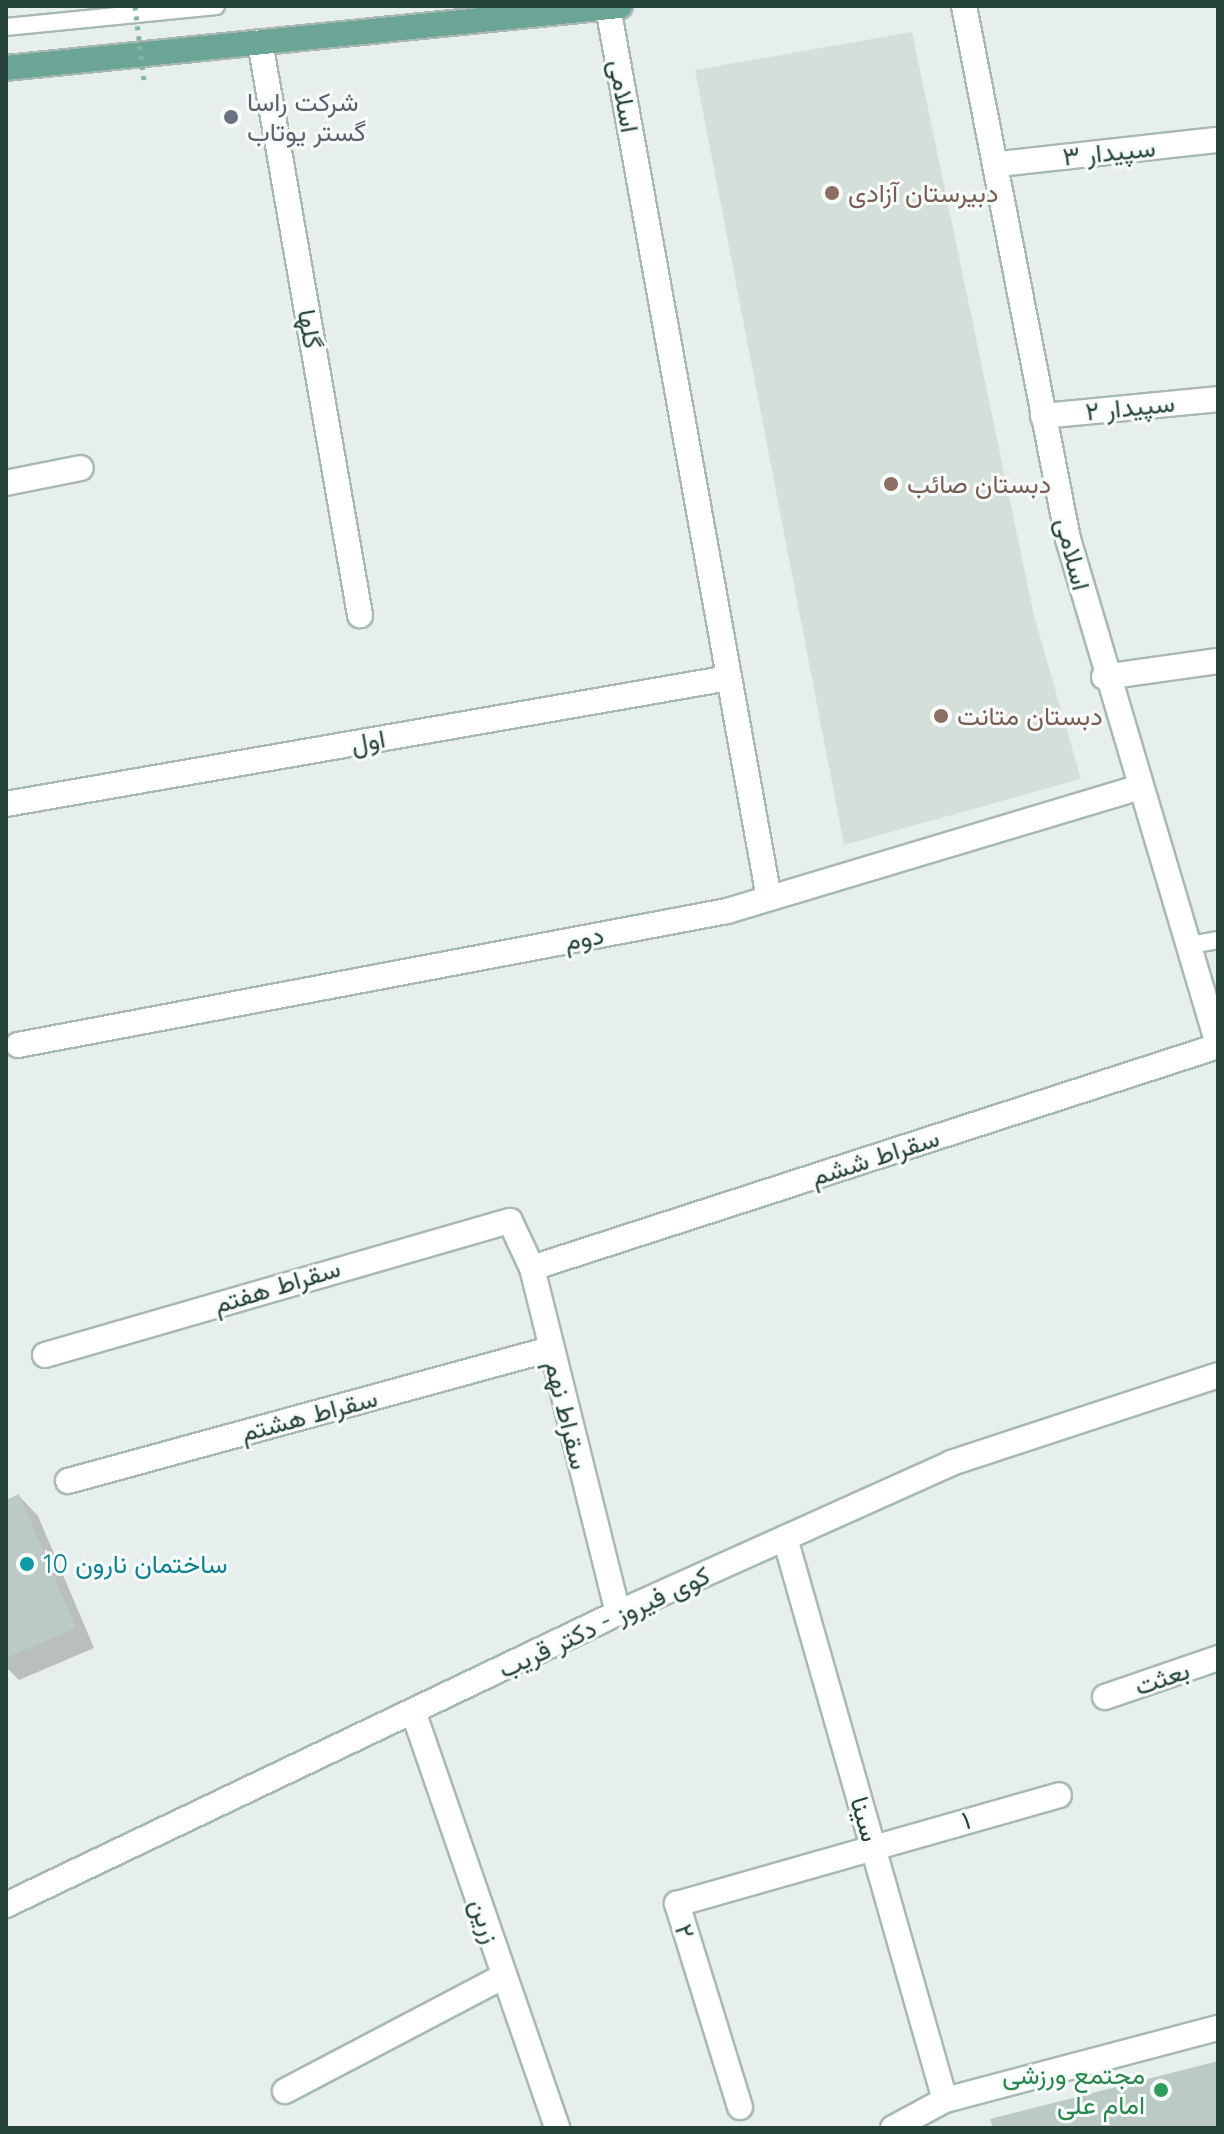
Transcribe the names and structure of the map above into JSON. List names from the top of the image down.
{
  "streets": {
    "street": [
      "اسلامی",
      "سپیدار ۳",
      "گلها",
      "سپیدار ۲",
      "اول",
      "دوم",
      "سقراط ششم",
      "سقراط هفتم",
      "سقراط هشتم",
      "سقراط نهم",
      "کوی فیروز - دکتر قریب",
      "بعثت",
      "سینا",
      "۱",
      "زرین",
      "۲"
    ]
  },
  "crossings": [
    ["اسلامی", "سپیدار ۳"],
    ["اسلامی", "سپیدار ۲"],
    ["اسلامی", "اول"],
    ["اسلامی", "دوم"],
    ["اسلامی", "سقراط ششم"],
    ["سقراط ششم", "سقراط نهم"],
    ["سقراط هفتم", "سقراط نهم"],
    ["سقراط هشتم", "سقراط نهم"],
    ["سقراط نهم", "کوی فیروز - دکتر قریب"],
    ["کوی فیروز - دکتر قریب", "سینا"],
    ["کوی فیروز - دکتر قریب", "زرین"],
    ["سینا", "۱"],
    ["سینا", "۲"],
    ["۱", "۲"]
  ],
  "places": [
    "شرکت راسا گستر یوتاب",
    "دبیرستان آزادی",
    "دبستان صائب",
    "دبستان متانت",
    "ساختمان نارون 10",
    "مجتمع ورزشی امام علی"
  ]
}
